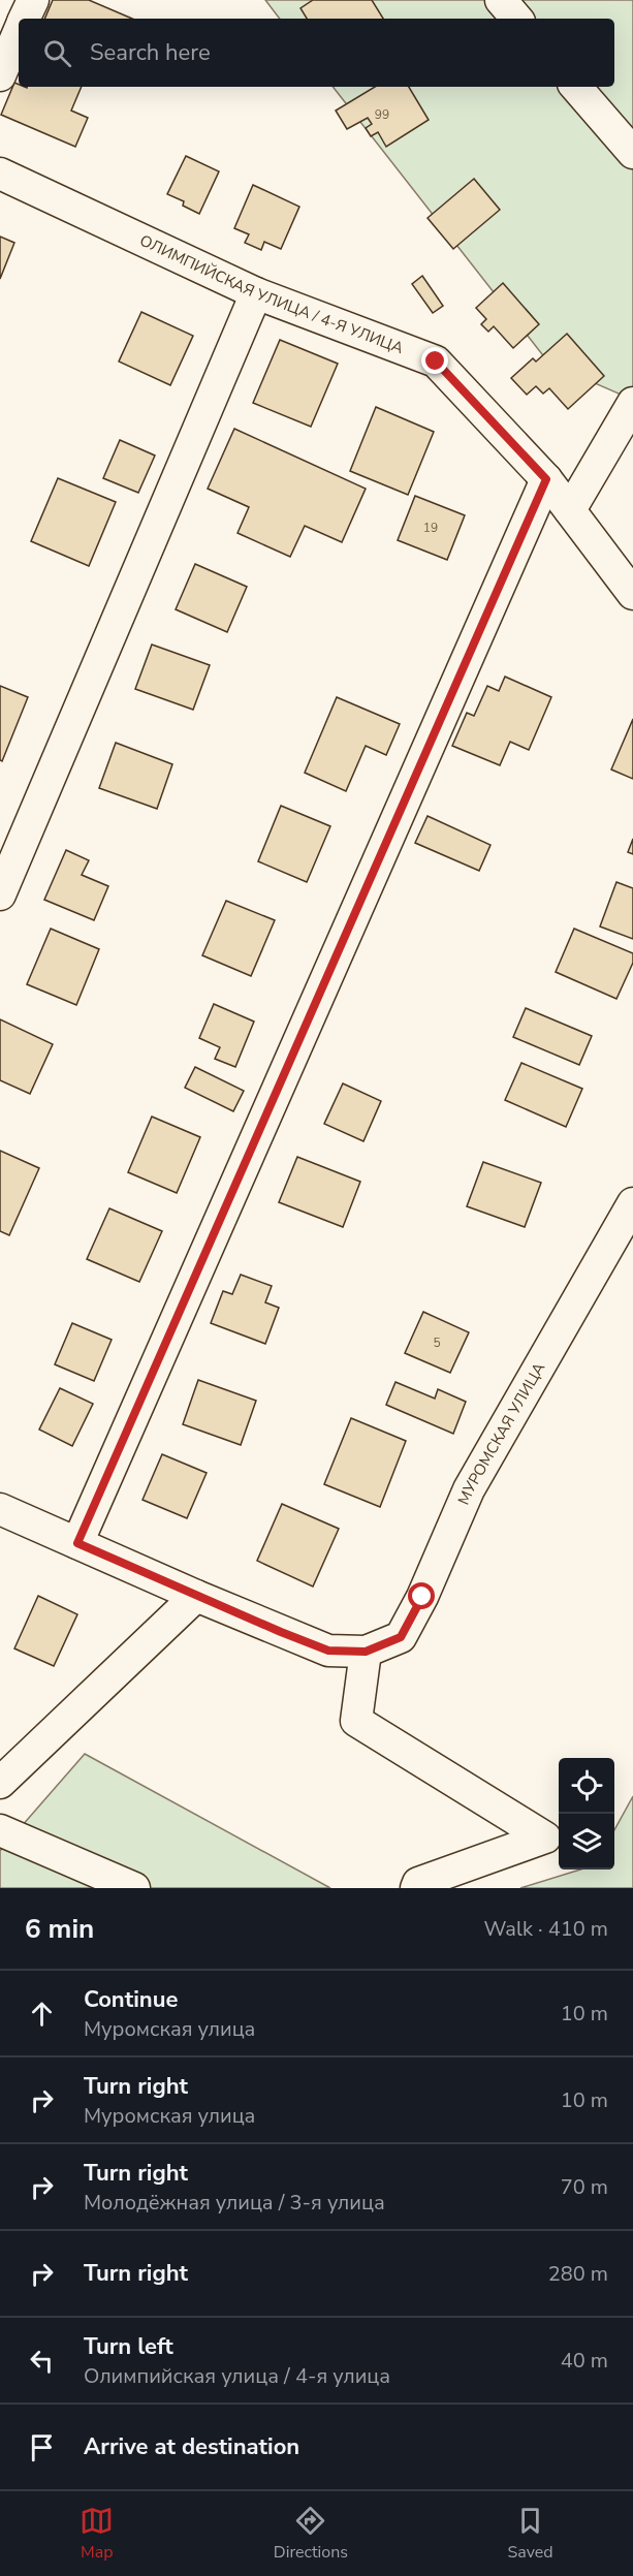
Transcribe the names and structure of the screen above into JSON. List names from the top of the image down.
{
  "streets": {
    "street": ["ОЛИМПИЙСКАЯ УЛИЦА / 4-Я УЛИЦА", "МУРОМСКАЯ УЛИЦА"]
  },
  "house_numbers": ["99", "19", "5"],
  "page": {
    "search": "Search here",
    "heading": ["6 min", "Walk · 410 m"],
    "list": [
      ["Continue", "Муромская улица", "10 m"],
      ["Turn right", "Муромская улица", "10 m"],
      ["Turn right", "Молодёжная улица / 3-я улица", "70 m"],
      ["Turn right", "280 m"],
      ["Turn left", "Олимпийская улица / 4-я улица", "40 m"],
      "Arrive at destination"
    ],
    "nav": ["Map", "Directions", "Saved"]
  }
}
